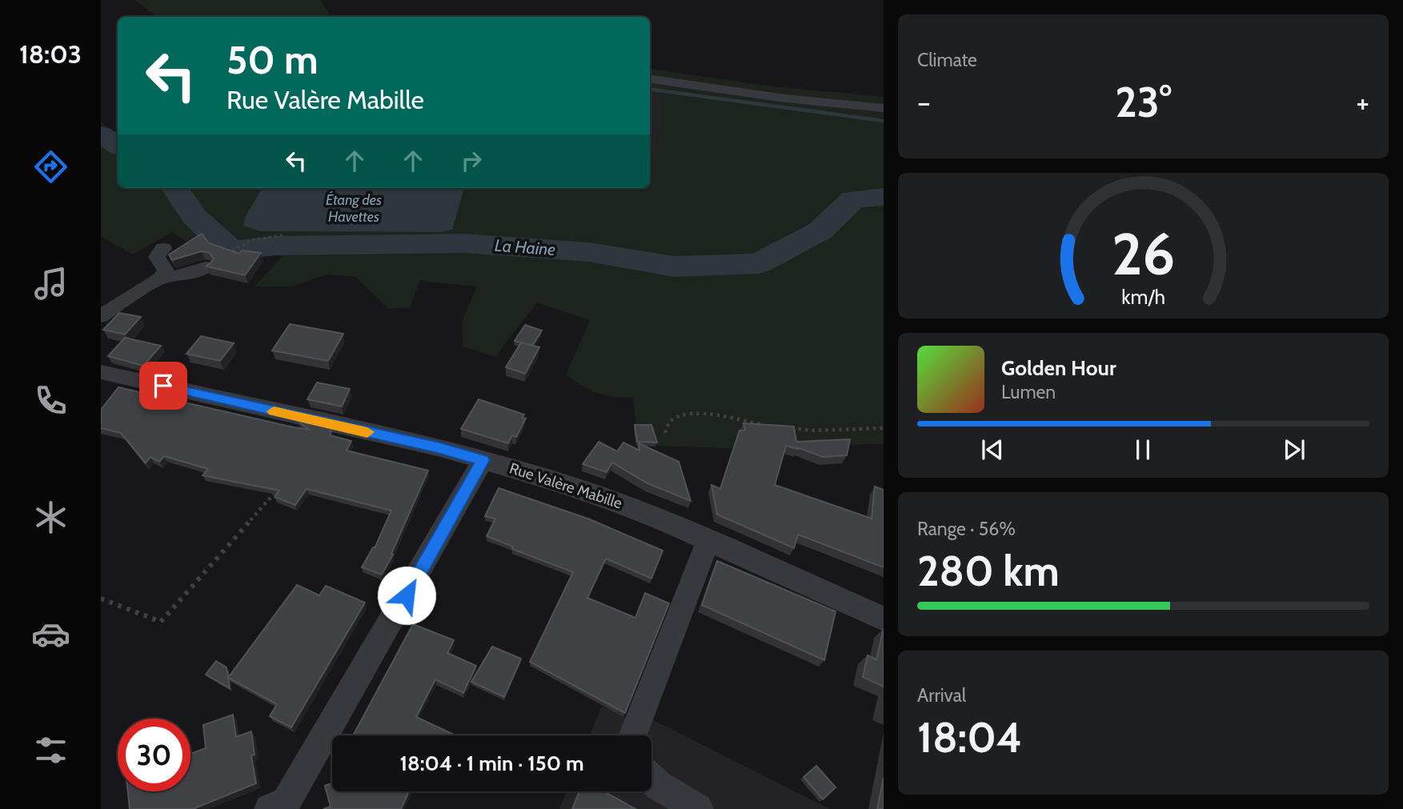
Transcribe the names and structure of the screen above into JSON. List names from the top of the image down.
{
  "streets": {
    "street": ["Rue Valère Mabille"]
  },
  "water": ["Étang des Havettes", "La Haine"],
  "page": {
    "tabs": "18:03",
    "tile": [
      "Climate",
      ["Range · 56%", "280 km"],
      ["Arrival", "18:04"]
    ],
    "turn": ["50 m", "Rue Valère Mabille"],
    "heat": ["−", "23°", "+"],
    "song": ["Golden Hour", "Lumen"],
    "limit": "30",
    "trip": "18:04 · 1 min · 150 m",
    "gauge": ["26", "km/h"]
  }
}
